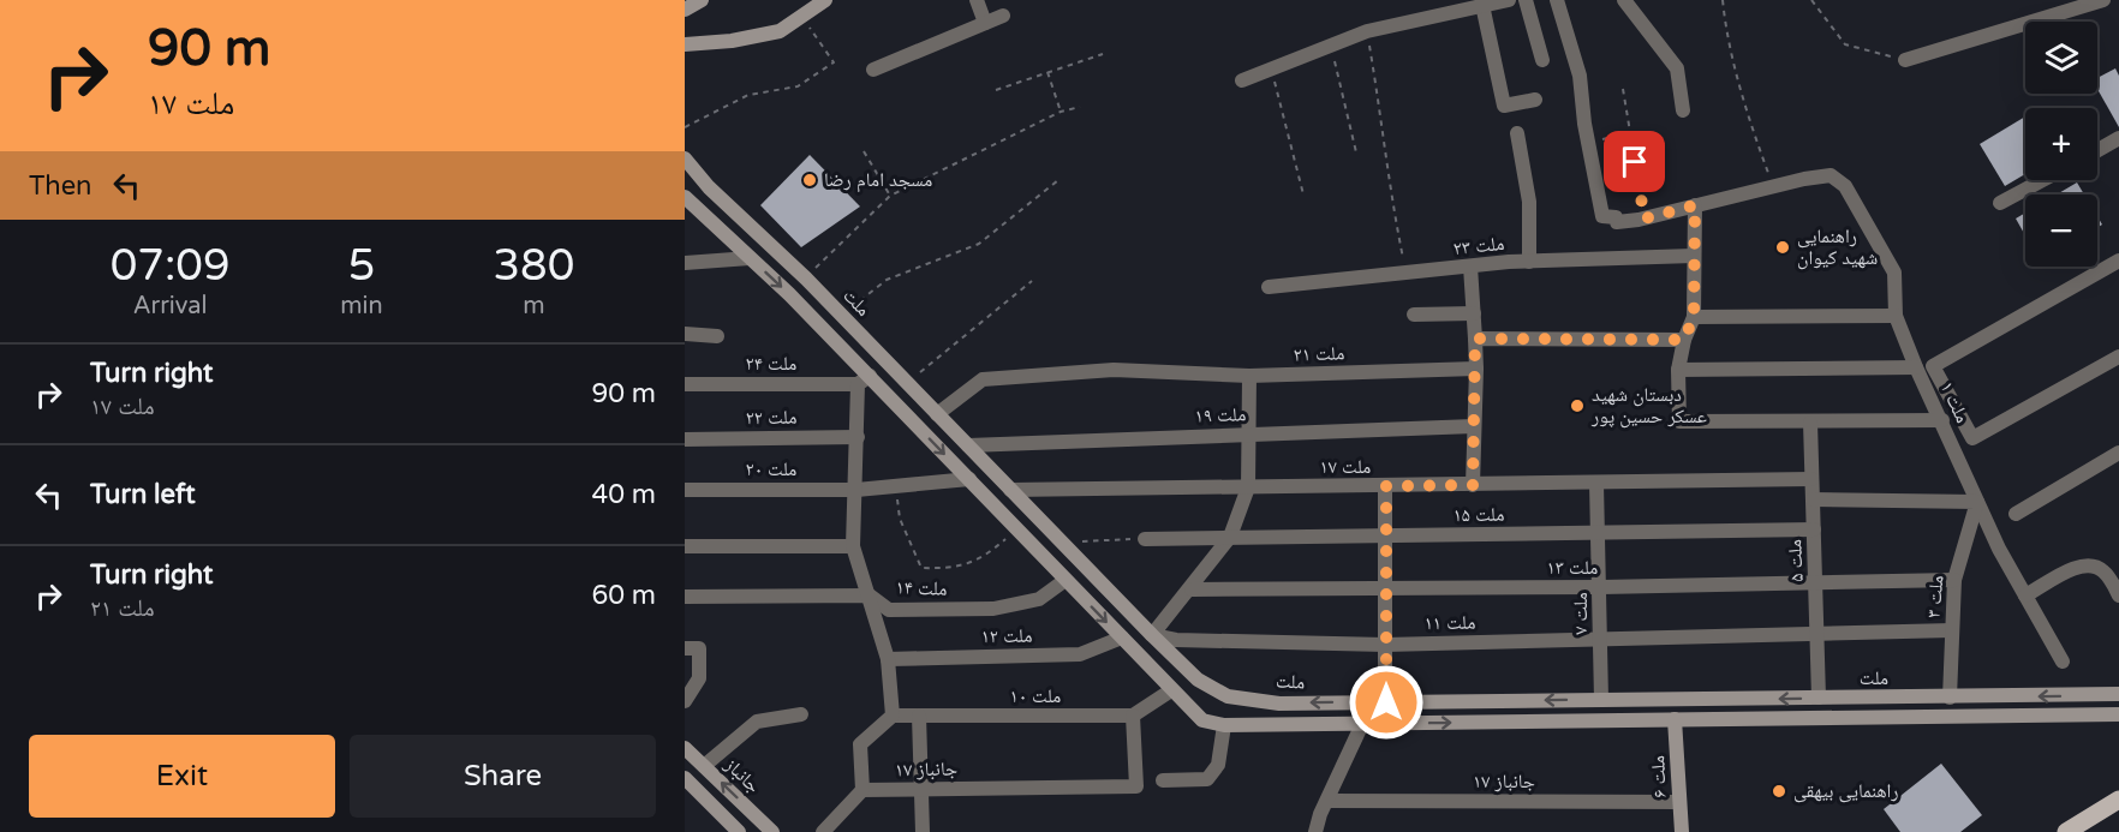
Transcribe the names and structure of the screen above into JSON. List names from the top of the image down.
{
  "streets": {
    "main road": ["ملت", "جانباز", "ملت ۶"],
    "street": [
      "ملت ۲۳",
      "ملت ۲۱",
      "ملت ۲۴",
      "ملت ۱",
      "ملت ۱۹",
      "ملت ۲۲",
      "ملت ۱۷",
      "ملت ۲۰",
      "ملت ۱۵",
      "ملت ۵",
      "ملت ۱۳",
      "ملت ۱۴",
      "ملت ۳",
      "ملت ۷",
      "ملت ۱۱",
      "ملت ۱۲",
      "ملت ۱۰",
      "جانباز ۱۷"
    ]
  },
  "crossings": [
    ["ملت", "ملت ۲۱"],
    ["ملت", "ملت ۲۴"],
    ["ملت", "ملت ۱۹"],
    ["ملت", "ملت ۱۷"],
    ["ملت", "ملت ۲۰"],
    ["ملت", "ملت ۵"],
    ["ملت", "ملت ۱۴"],
    ["ملت", "ملت ۳"],
    ["ملت", "ملت ۷"],
    ["ملت", "ملت ۱۱"],
    ["ملت", "ملت ۱۲"],
    ["ملت", "ملت ۶"],
    ["ملت ۱", "ملت ۳"],
    ["ملت ۱۷", "ملت ۵"],
    ["ملت ۱۷", "ملت ۷"],
    ["ملت ۱۵", "ملت ۵"],
    ["ملت ۱۵", "ملت ۷"],
    ["ملت ۵", "ملت ۱۳"],
    ["ملت ۵", "ملت ۱۱"],
    ["ملت ۱۳", "ملت ۳"],
    ["ملت ۱۳", "ملت ۷"],
    ["ملت ۳", "ملت ۱۱"],
    ["ملت ۷", "ملت ۱۱"],
    ["ملت ۱۰", "جانباز ۱۷"],
    ["جانباز ۱۷", "ملت ۶"]
  ],
  "places": [
    "مسجد امام رضا",
    "راهنمایی شهید کیوان",
    "دبستان شهید عسکر حسین پور",
    "راهنمایی بیهقی"
  ],
  "page": {
    "turn": ["90 m", "ملت ۱۷"],
    "map_buttons": ["+", "−"],
    "then": "Then",
    "eta": [
      "07:09",
      "Arrival",
      "5",
      "min",
      "380",
      "m"
    ],
    "list": [
      {
        "name": "Turn right",
        "note": "ملت ۱۷",
        "value": "90 m"
      },
      {
        "name": "Turn left",
        "value": "40 m"
      },
      {
        "name": "Turn right",
        "note": "ملت ۲۱",
        "value": "60 m"
      }
    ],
    "buttons": ["Exit", "Share"]
  }
}
